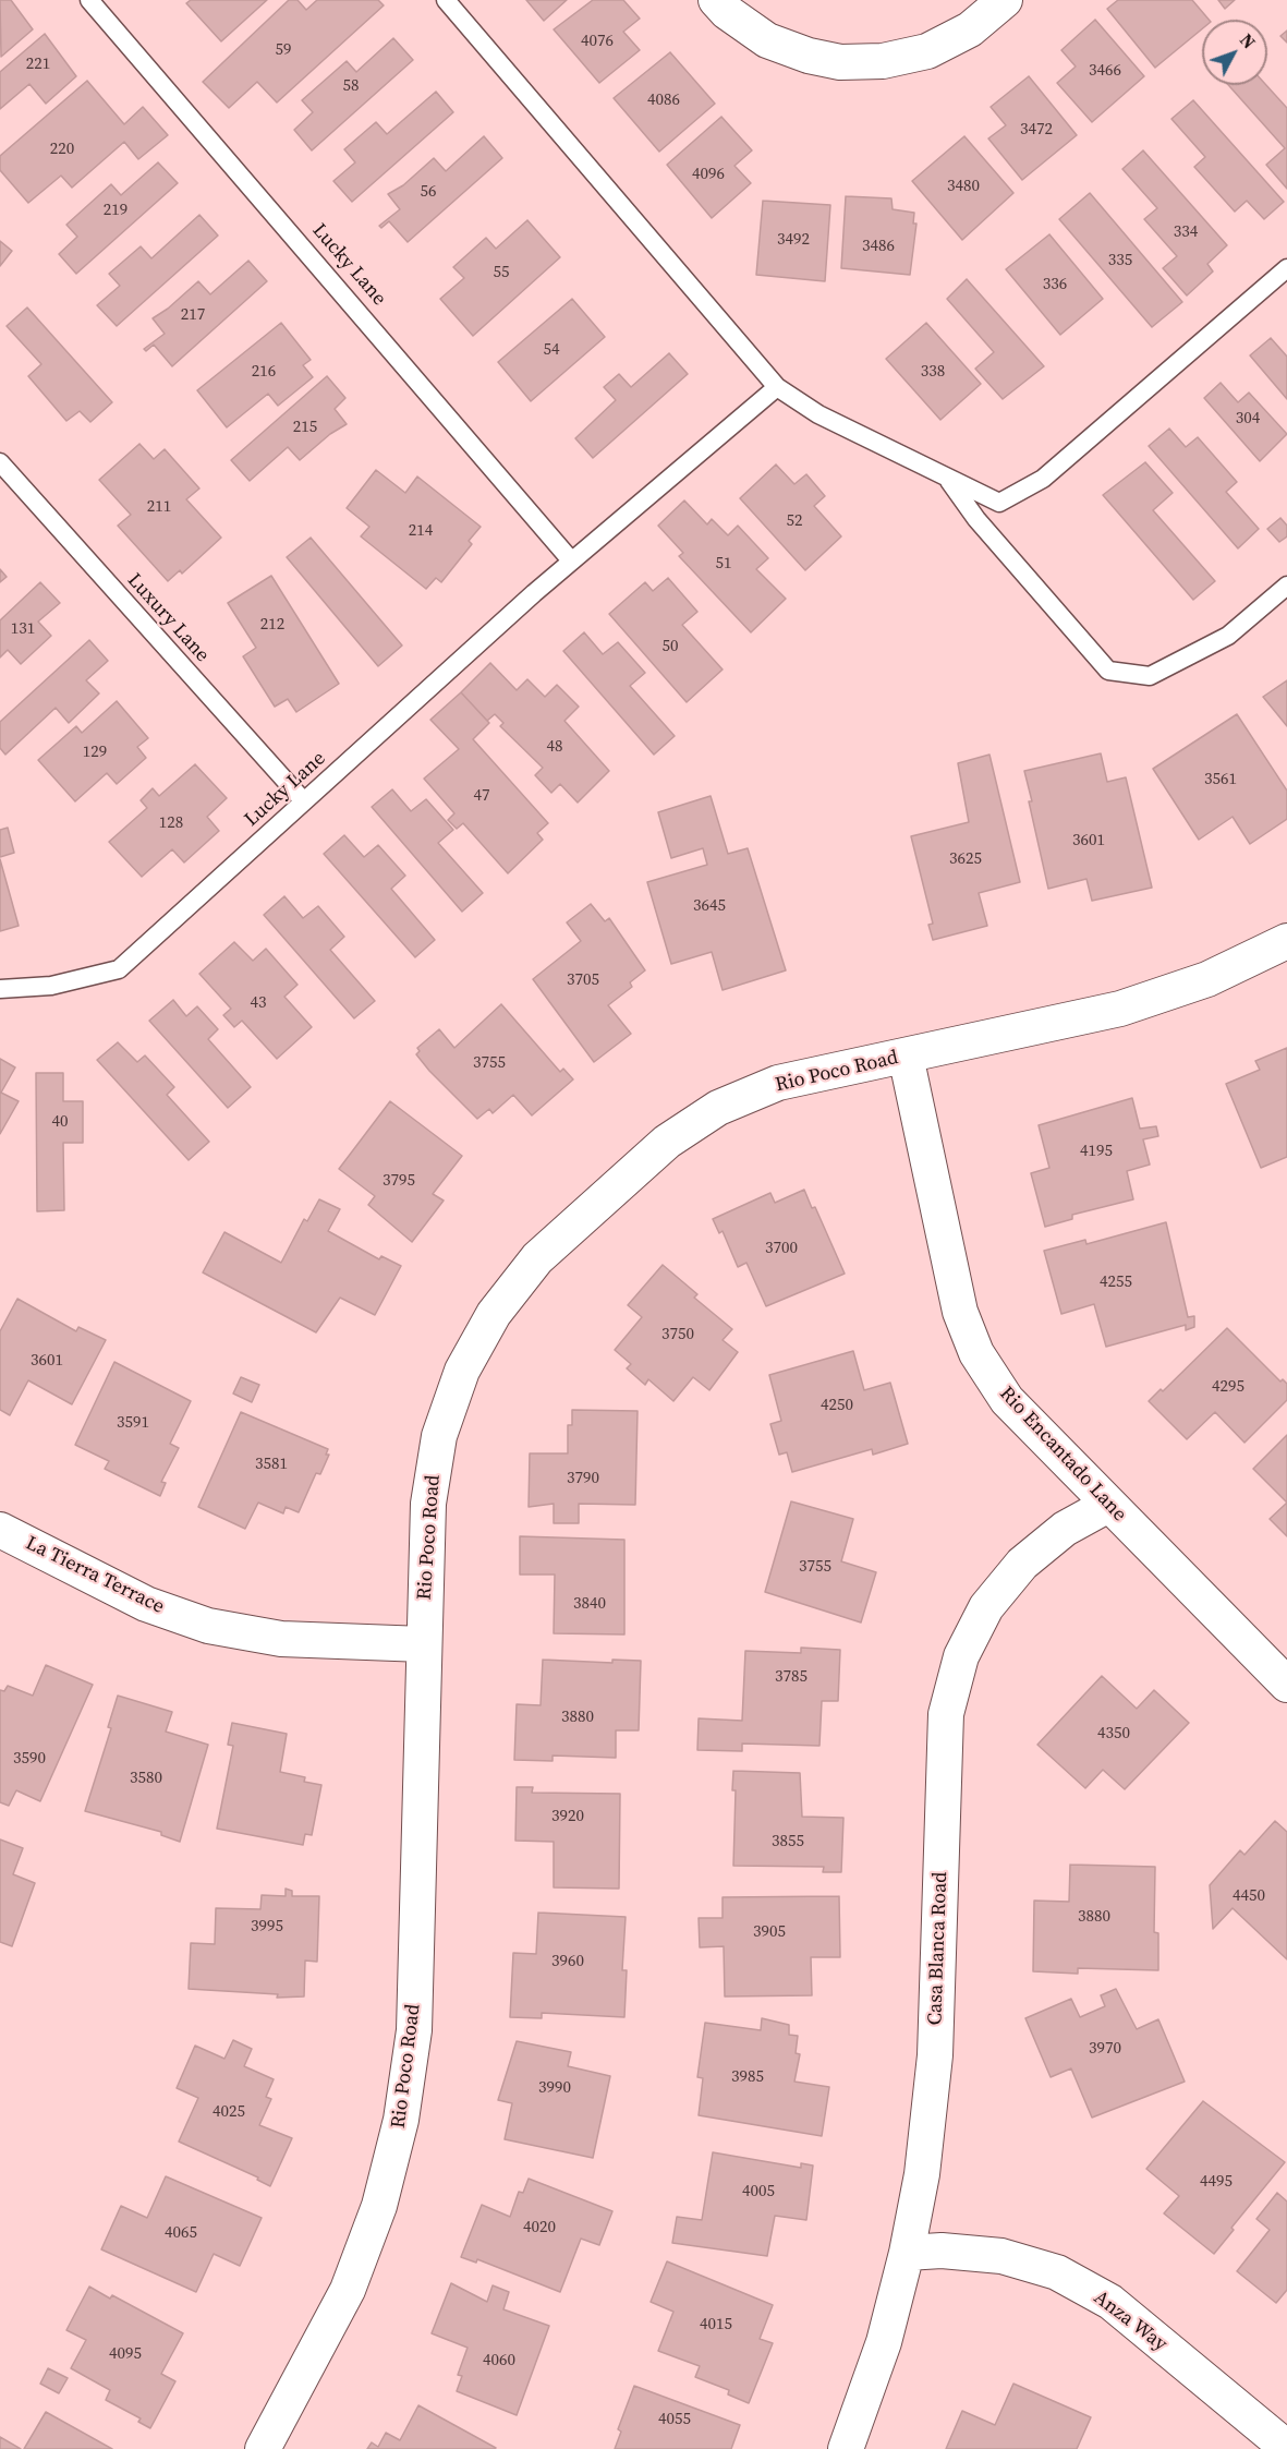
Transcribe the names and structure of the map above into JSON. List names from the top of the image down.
{
  "streets": {
    "street": [
      "Rio Poco Road",
      "Rio Encantado Lane",
      "La Tierra Terrace",
      "Casa Blanca Road",
      "Anza Way"
    ],
    "lane": ["Lucky Lane", "Luxury Lane"]
  },
  "crossings": [
    ["Lucky Lane", "Luxury Lane"],
    ["Rio Poco Road", "Rio Encantado Lane"],
    ["Rio Poco Road", "La Tierra Terrace"],
    ["Rio Encantado Lane", "Casa Blanca Road"],
    ["Casa Blanca Road", "Anza Way"]
  ],
  "house_numbers": [
    "4076",
    "59",
    "221",
    "3466",
    "58",
    "4086",
    "3472",
    "220",
    "4096",
    "3480",
    "56",
    "219",
    "334",
    "3492",
    "3486",
    "335",
    "55",
    "336",
    "217",
    "54",
    "216",
    "338",
    "304",
    "215",
    "211",
    "52",
    "214",
    "51",
    "212",
    "131",
    "50",
    "48",
    "129",
    "3561",
    "47",
    "128",
    "3601",
    "3625",
    "3645",
    "3705",
    "43",
    "3755",
    "40",
    "4195",
    "3795",
    "3700",
    "4255",
    "3750",
    "3601",
    "4295",
    "4250",
    "3591",
    "3581",
    "3790",
    "3755",
    "3840",
    "3785",
    "3880",
    "4350",
    "3590",
    "3580",
    "3920",
    "3855",
    "4450",
    "3880",
    "3995",
    "3905",
    "3960",
    "3970",
    "3985",
    "3990",
    "4025",
    "4495",
    "4005",
    "4020",
    "4065",
    "4015",
    "4095",
    "4060",
    "4055"
  ],
  "north": "top right"
}
